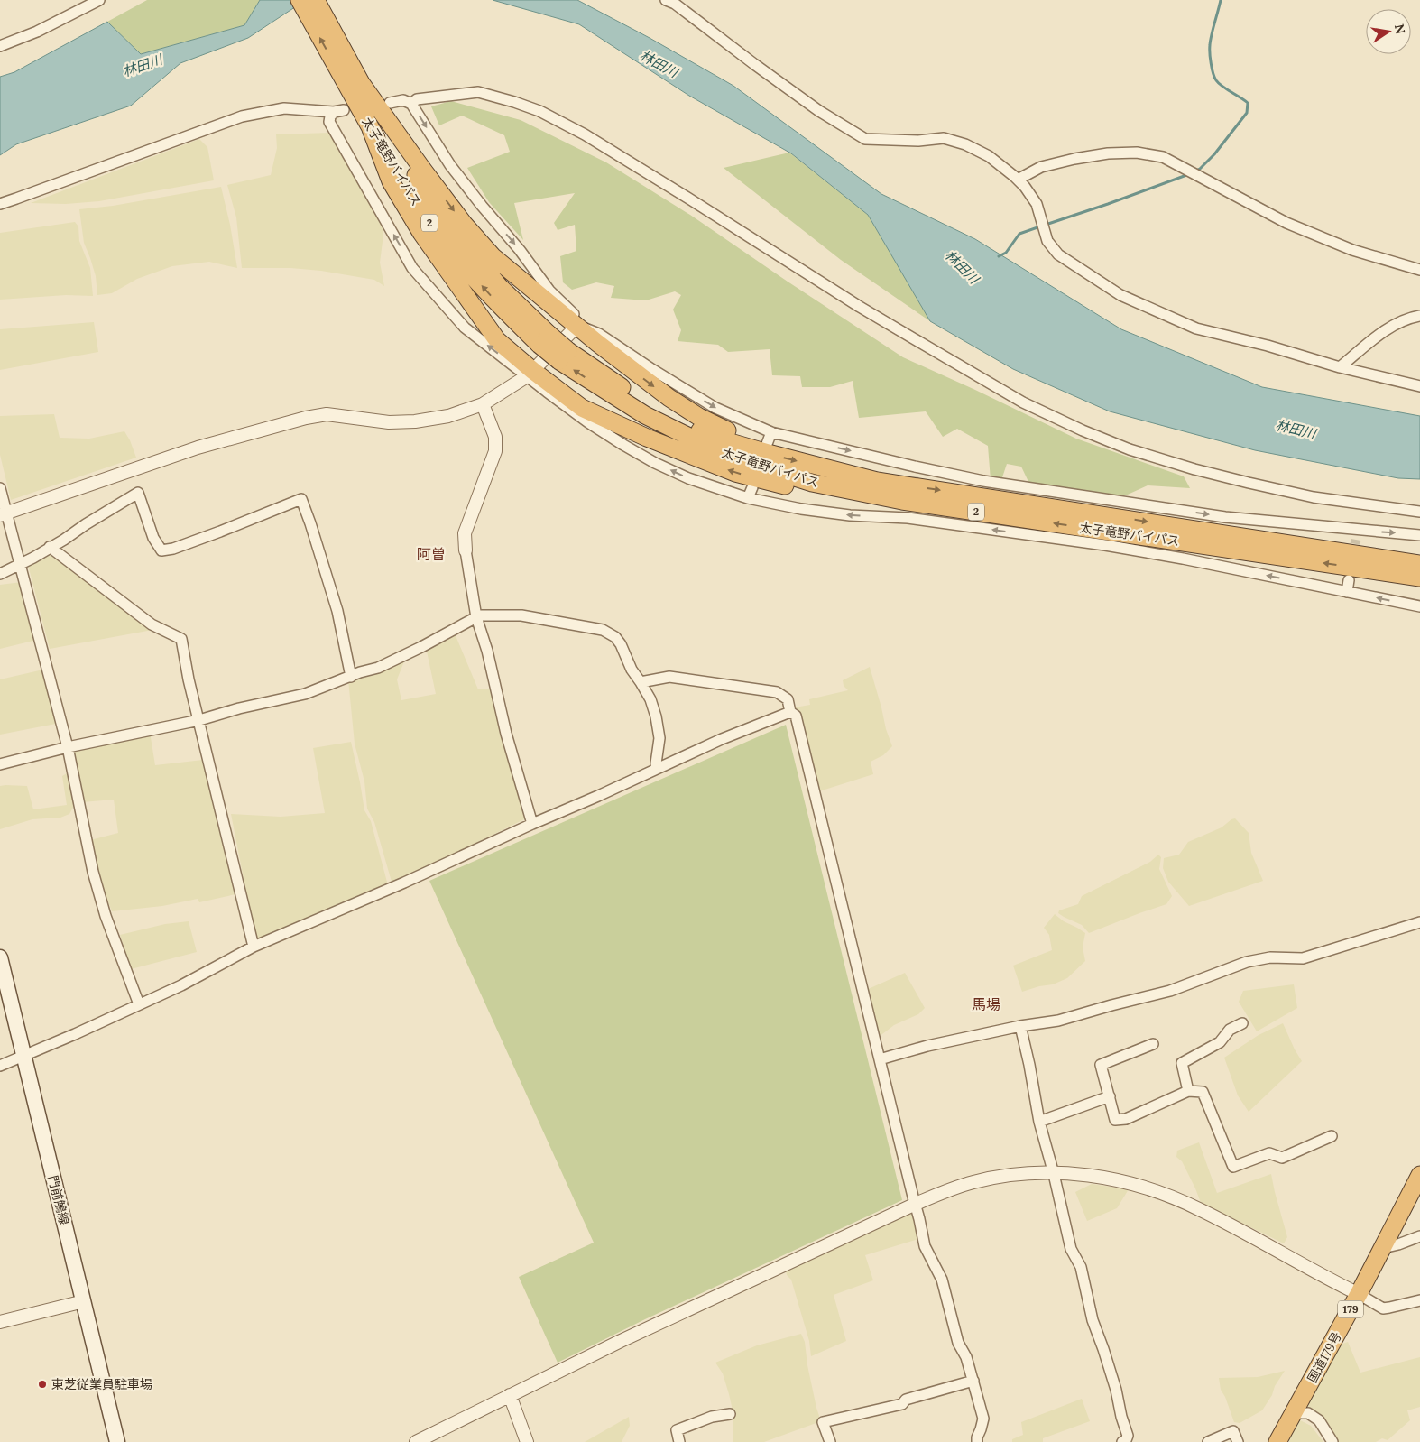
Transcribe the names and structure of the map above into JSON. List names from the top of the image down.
{
  "streets": {
    "highway": [
      "太子竜野バイパス",
      "2",
      "179",
      "国道179号"
    ],
    "main road": ["門前鵤線"]
  },
  "districts": ["阿曽", "馬場"],
  "water": ["林田川"],
  "places": ["東芝従業員駐車場"],
  "north": "right"
}
